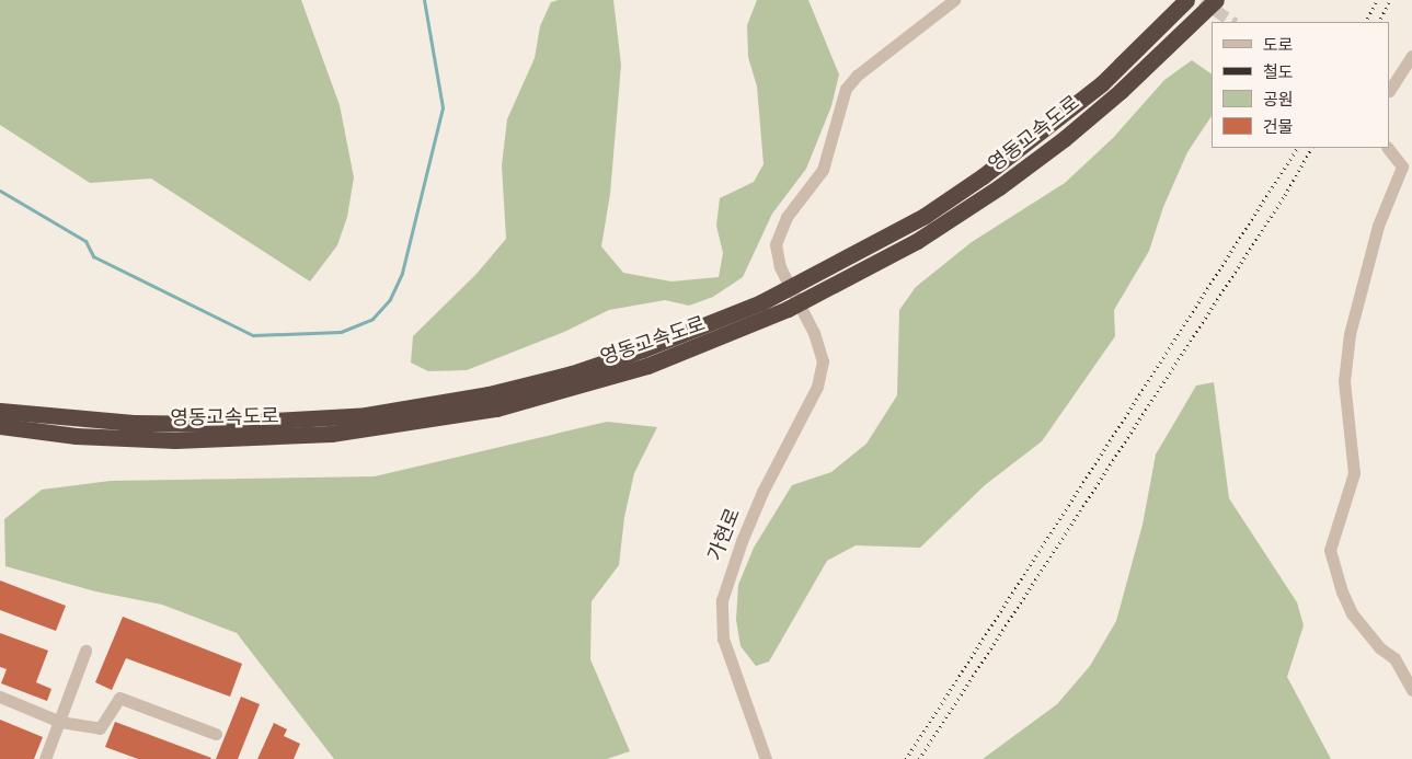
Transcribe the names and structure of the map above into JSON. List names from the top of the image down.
{
  "streets": {
    "highway": ["영동고속도로"],
    "street": ["가현로"]
  },
  "legend": [
    "도로",
    "철도",
    "공원",
    "건물"
  ]
}
